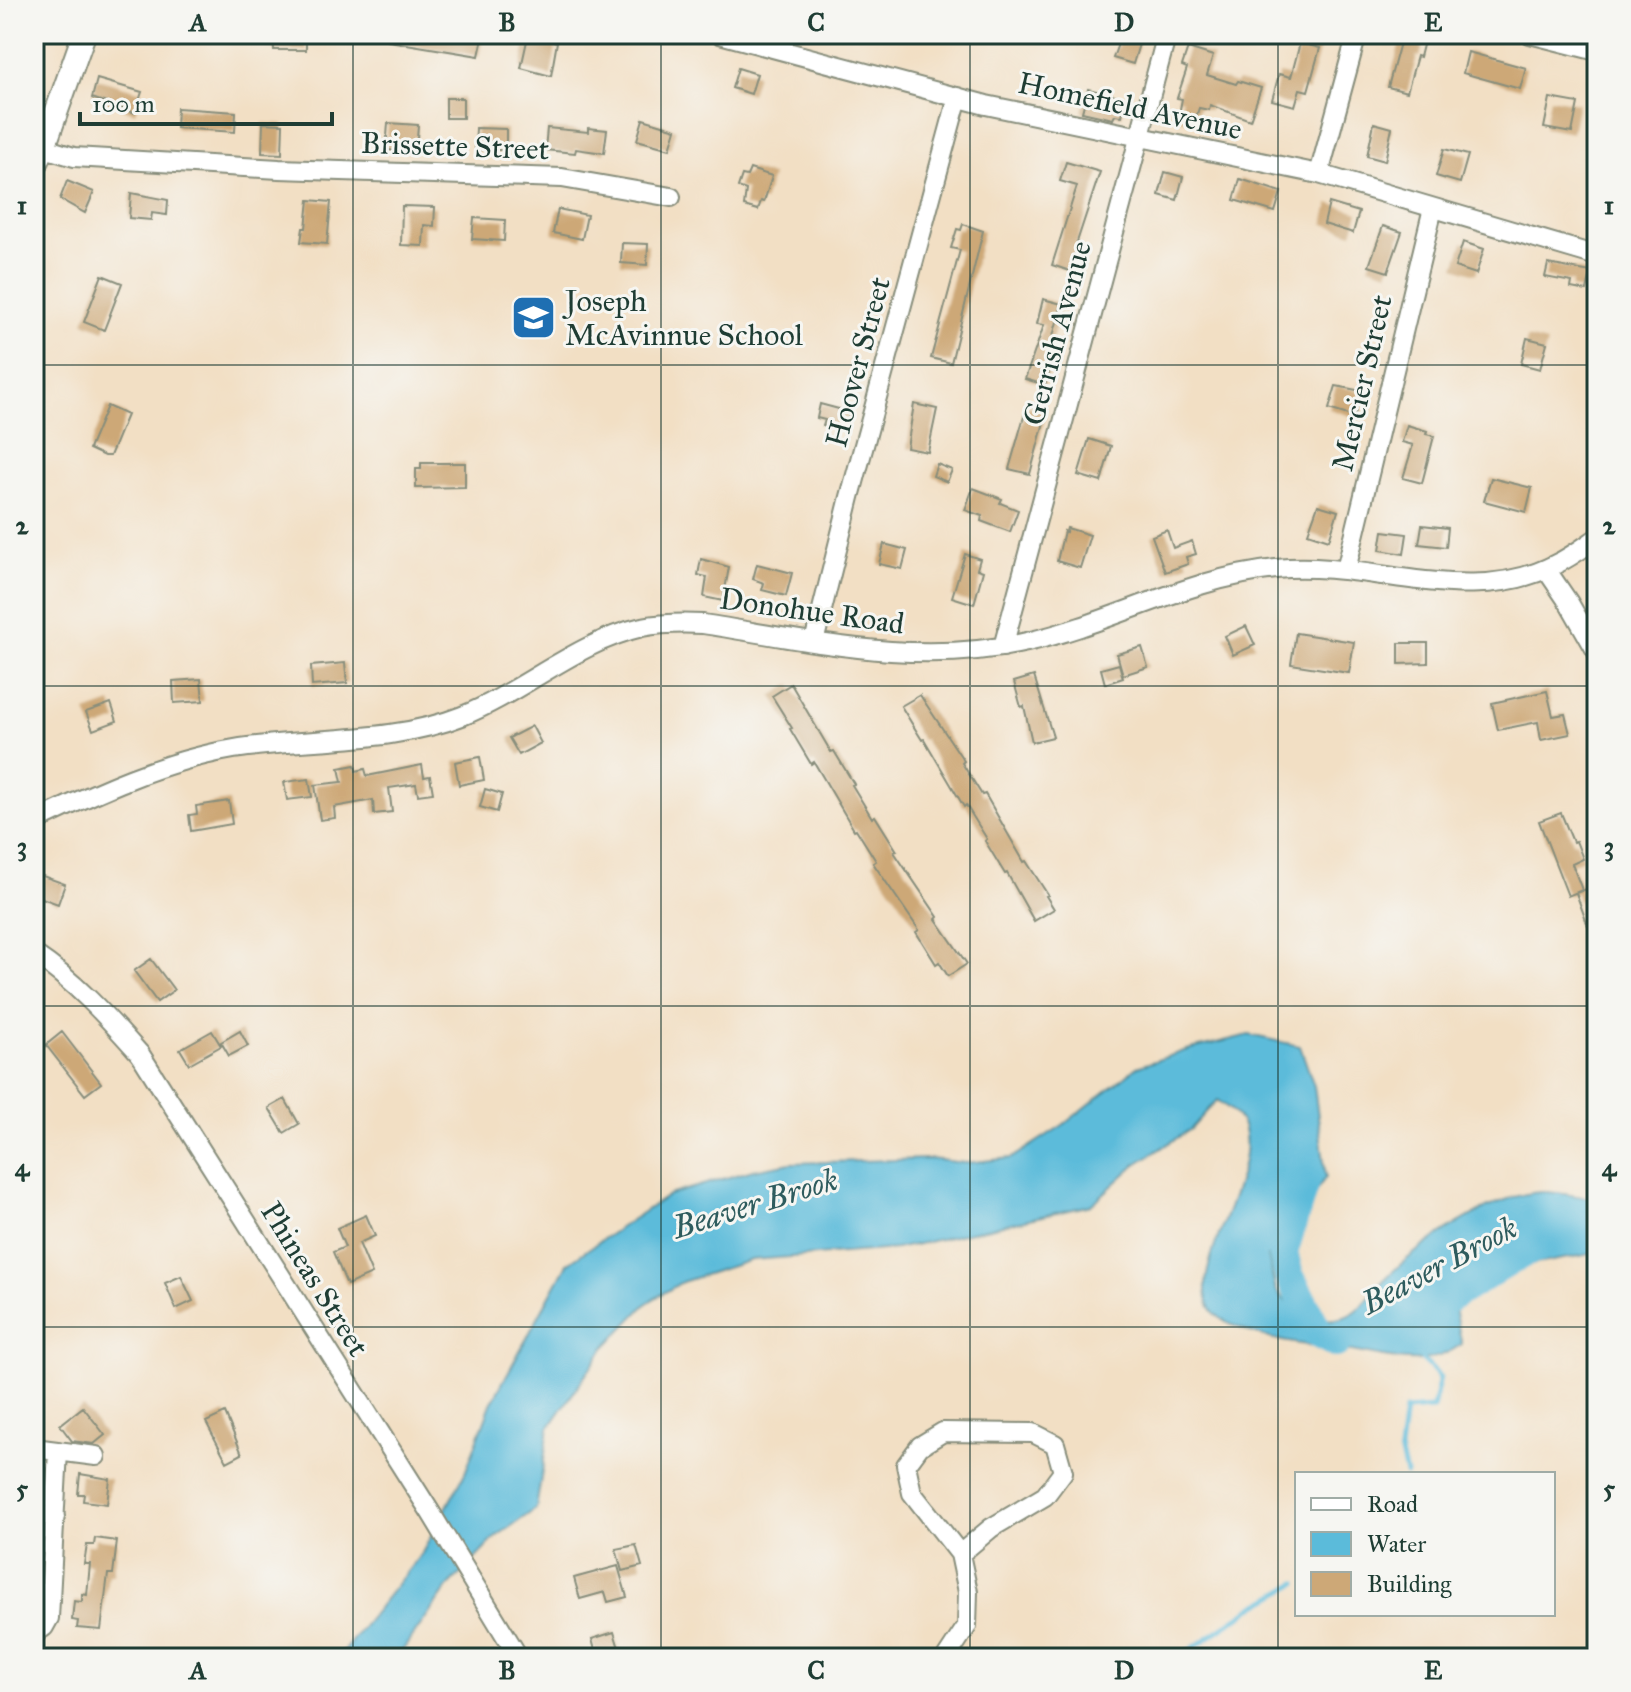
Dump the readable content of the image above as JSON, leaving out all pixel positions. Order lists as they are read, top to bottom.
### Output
{
  "streets": {
    "street": [
      "Homefield Avenue",
      "Brissette Street",
      "Gerrish Avenue",
      "Hoover Street",
      "Mercier Street",
      "Donohue Road",
      "Phineas Street"
    ]
  },
  "crossings": [
    ["Homefield Avenue", "Gerrish Avenue"],
    ["Homefield Avenue", "Hoover Street"],
    ["Homefield Avenue", "Mercier Street"],
    ["Gerrish Avenue", "Donohue Road"],
    ["Hoover Street", "Donohue Road"],
    ["Mercier Street", "Donohue Road"]
  ],
  "water": ["Beaver Brook"],
  "places": {
    "school or university": ["Joseph McAvinnue School"]
  },
  "legend": ["Road", "Water", "Building"],
  "scale_bar": "100 m",
  "grid": {
    "columns": [
      "A",
      "B",
      "C",
      "D",
      "E"
    ],
    "rows": [
      "1",
      "2",
      "3",
      "4",
      "5"
    ]
  }
}
